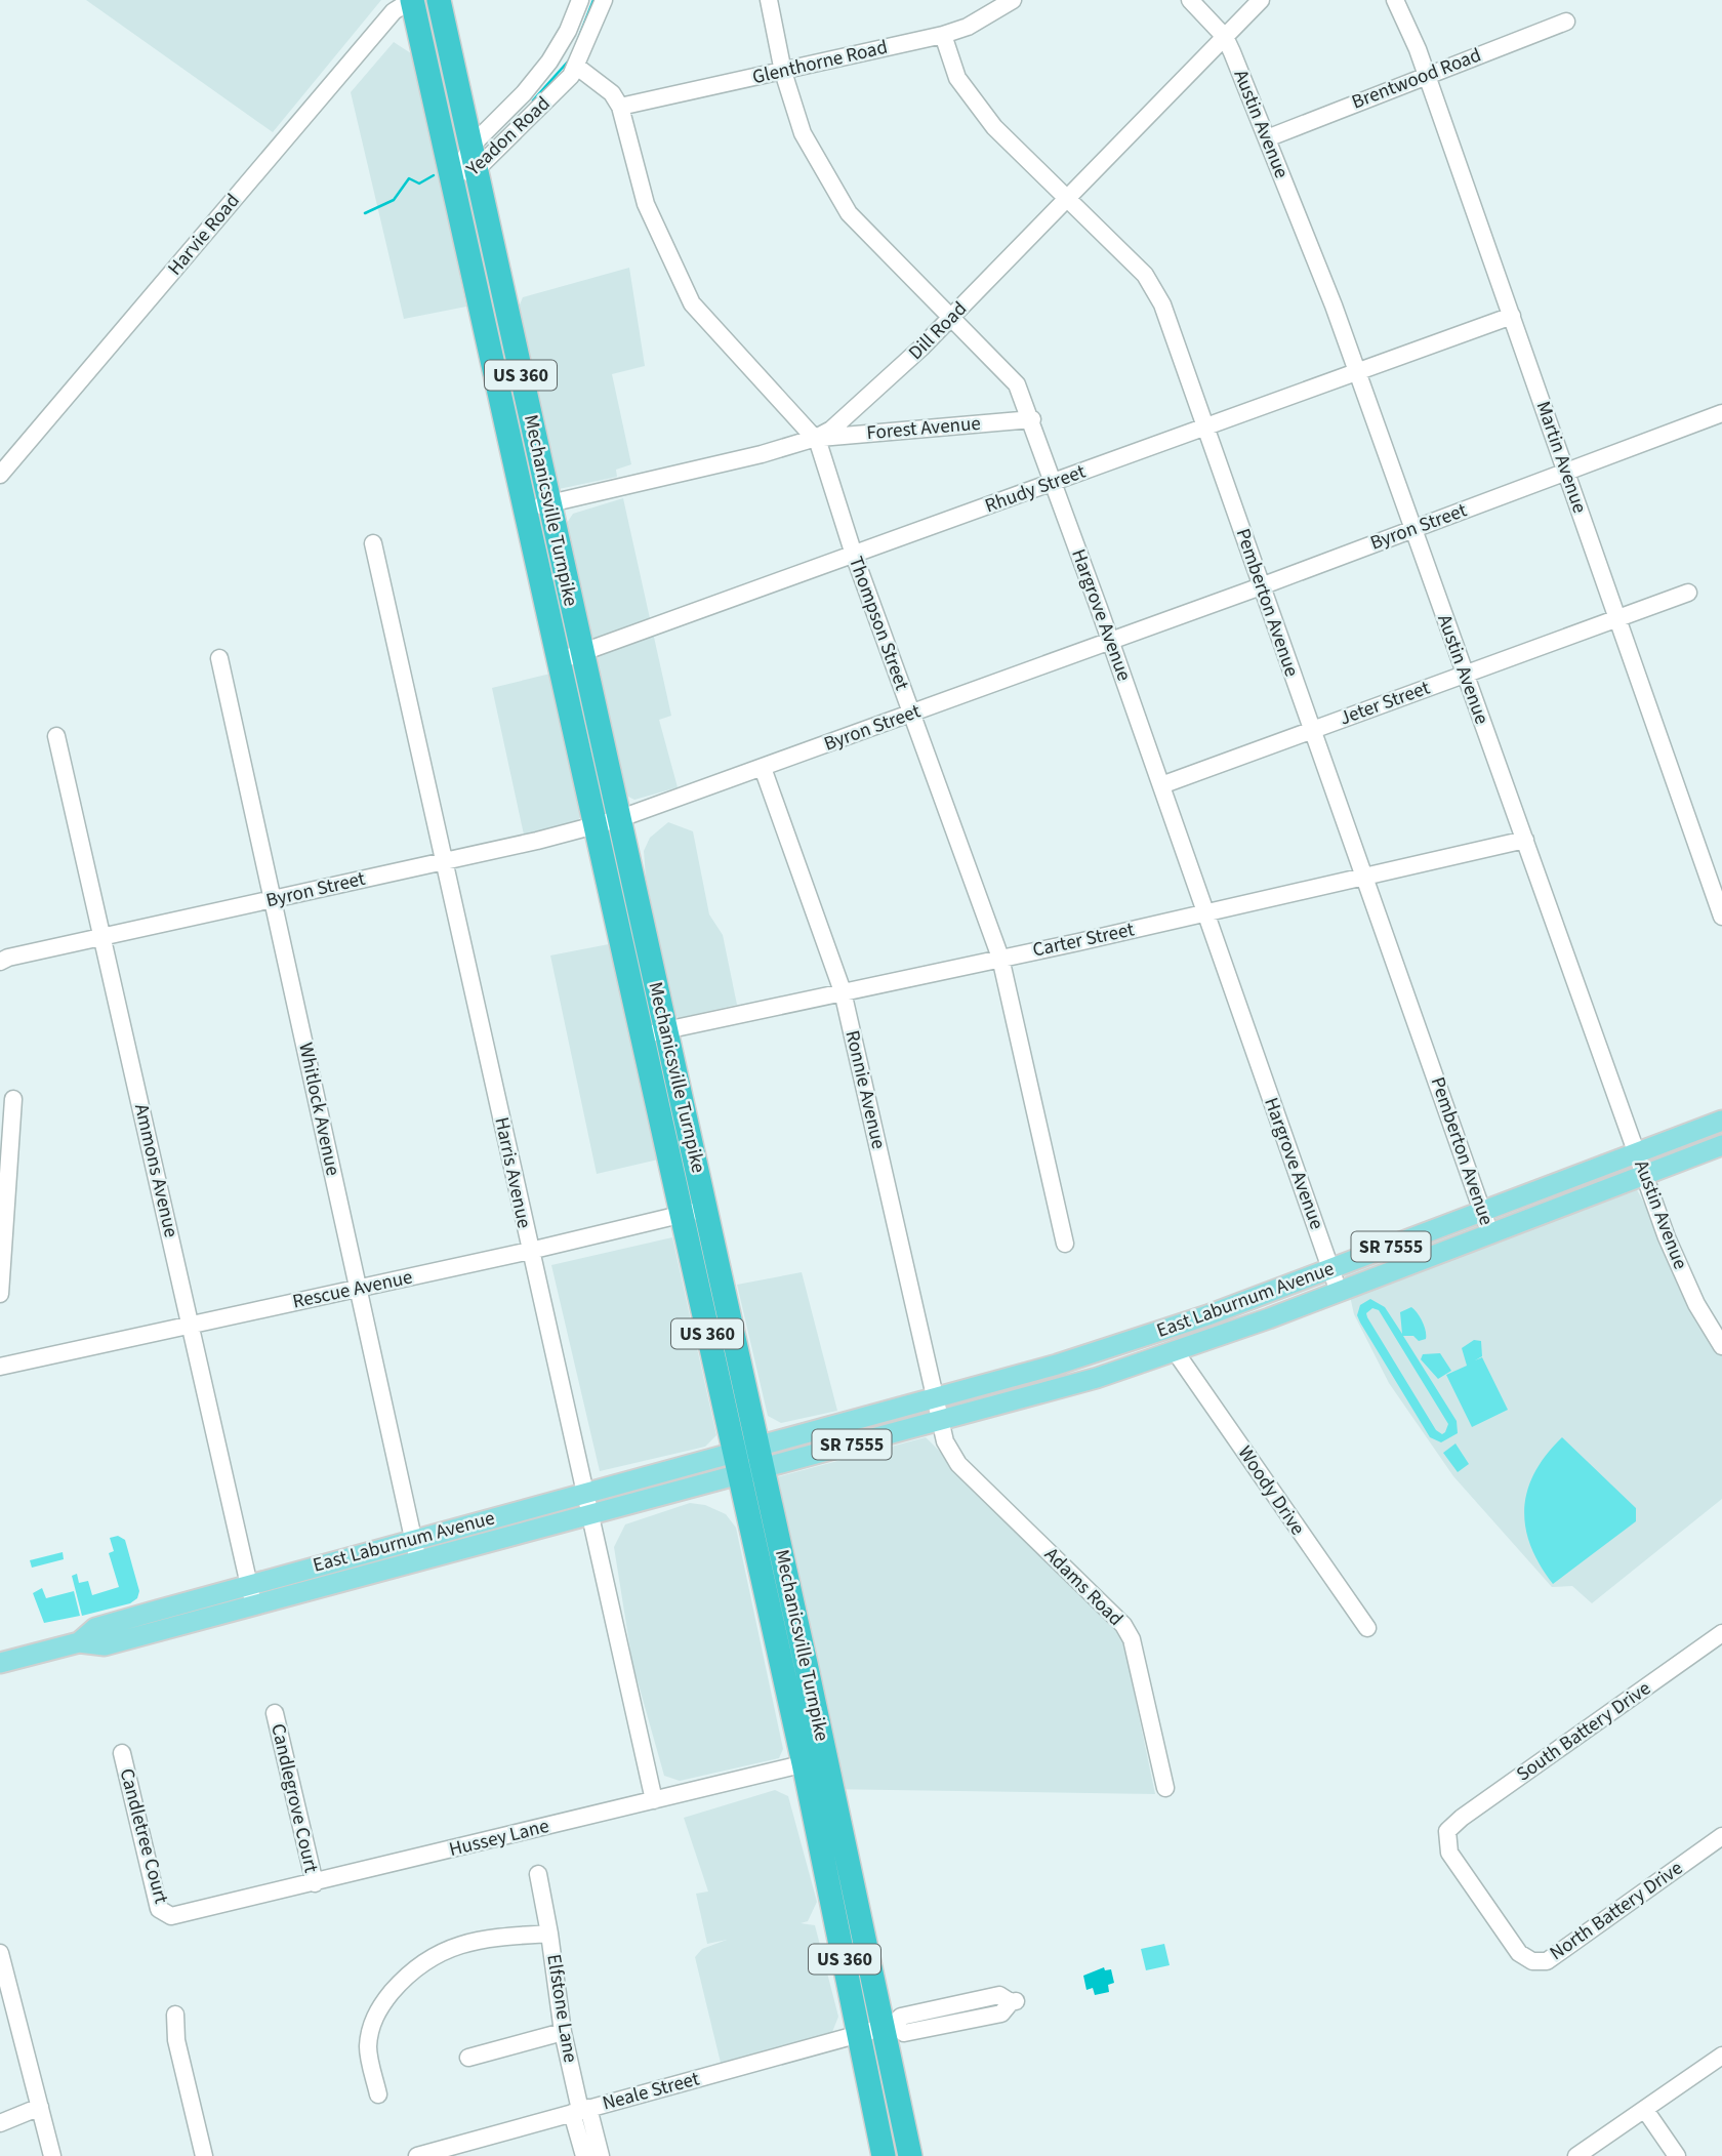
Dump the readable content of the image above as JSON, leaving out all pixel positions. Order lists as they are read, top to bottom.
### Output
{
  "streets": {
    "highway": ["US 360", "Mechanicsville Turnpike"],
    "main road": ["SR 7555", "East Laburnum Avenue"],
    "street": [
      "Glenthorne Road",
      "Brentwood Road",
      "Austin Avenue",
      "Yeadon Road",
      "Harvie Road",
      "Dill Road",
      "Forest Avenue",
      "Martin Avenue",
      "Rhudy Street",
      "Byron Street",
      "Pemberton Avenue",
      "Hargrove Avenue",
      "Thompson Street",
      "Jeter Street",
      "Carter Street",
      "Ronnie Avenue",
      "Whitlock Avenue",
      "Ammons Avenue",
      "Harris Avenue",
      "Rescue Avenue",
      "Woody Drive",
      "Adams Road",
      "South Battery Drive",
      "Candlegrove Court",
      "Candletree Court",
      "Hussey Lane",
      "North Battery Drive",
      "Elfstone Lane",
      "Neale Street"
    ]
  },
  "crossings": [
    ["Glenthorne Road", "Pemberton Avenue"],
    ["Glenthorne Road", "Hargrove Avenue"],
    ["Glenthorne Road", "Thompson Street"],
    ["Brentwood Road", "Austin Avenue"],
    ["Brentwood Road", "Martin Avenue"],
    ["Austin Avenue", "Dill Road"],
    ["Austin Avenue", "Rhudy Street"],
    ["Austin Avenue", "Byron Street"],
    ["Austin Avenue", "Jeter Street"],
    ["Austin Avenue", "Carter Street"],
    ["Austin Avenue", "East Laburnum Avenue"],
    ["Yeadon Road", "Mechanicsville Turnpike"],
    ["Yeadon Road", "Thompson Street"],
    ["Harvie Road", "Mechanicsville Turnpike"],
    ["Dill Road", "Forest Avenue"],
    ["Dill Road", "Mechanicsville Turnpike"],
    ["Dill Road", "Pemberton Avenue"],
    ["Dill Road", "Hargrove Avenue"],
    ["Dill Road", "Thompson Street"],
    ["Forest Avenue", "Hargrove Avenue"],
    ["Forest Avenue", "Thompson Street"],
    ["Martin Avenue", "Rhudy Street"],
    ["Martin Avenue", "Byron Street"],
    ["Martin Avenue", "Jeter Street"],
    ["Rhudy Street", "Mechanicsville Turnpike"],
    ["Rhudy Street", "Pemberton Avenue"],
    ["Rhudy Street", "Hargrove Avenue"],
    ["Rhudy Street", "Thompson Street"],
    ["Mechanicsville Turnpike", "Byron Street"],
    ["Mechanicsville Turnpike", "Carter Street"],
    ["Mechanicsville Turnpike", "Rescue Avenue"],
    ["Mechanicsville Turnpike", "East Laburnum Avenue"],
    ["Mechanicsville Turnpike", "Hussey Lane"],
    ["Mechanicsville Turnpike", "Neale Street"],
    ["Byron Street", "Pemberton Avenue"],
    ["Byron Street", "Hargrove Avenue"],
    ["Byron Street", "Thompson Street"],
    ["Byron Street", "Ronnie Avenue"],
    ["Byron Street", "Whitlock Avenue"],
    ["Byron Street", "Ammons Avenue"],
    ["Byron Street", "Harris Avenue"],
    ["Pemberton Avenue", "Jeter Street"],
    ["Pemberton Avenue", "Carter Street"],
    ["Pemberton Avenue", "East Laburnum Avenue"],
    ["Hargrove Avenue", "Jeter Street"],
    ["Hargrove Avenue", "Carter Street"],
    ["Hargrove Avenue", "East Laburnum Avenue"],
    ["Thompson Street", "Carter Street"],
    ["Carter Street", "Ronnie Avenue"],
    ["Ronnie Avenue", "East Laburnum Avenue"],
    ["Ronnie Avenue", "Adams Road"],
    ["Whitlock Avenue", "Rescue Avenue"],
    ["Whitlock Avenue", "East Laburnum Avenue"],
    ["Ammons Avenue", "Rescue Avenue"],
    ["Ammons Avenue", "East Laburnum Avenue"],
    ["Harris Avenue", "Rescue Avenue"],
    ["Harris Avenue", "East Laburnum Avenue"],
    ["Harris Avenue", "Hussey Lane"],
    ["East Laburnum Avenue", "Woody Drive"],
    ["East Laburnum Avenue", "Adams Road"],
    ["South Battery Drive", "North Battery Drive"],
    ["Candlegrove Court", "Hussey Lane"],
    ["Candletree Court", "Hussey Lane"],
    ["Elfstone Lane", "Neale Street"]
  ]
}
